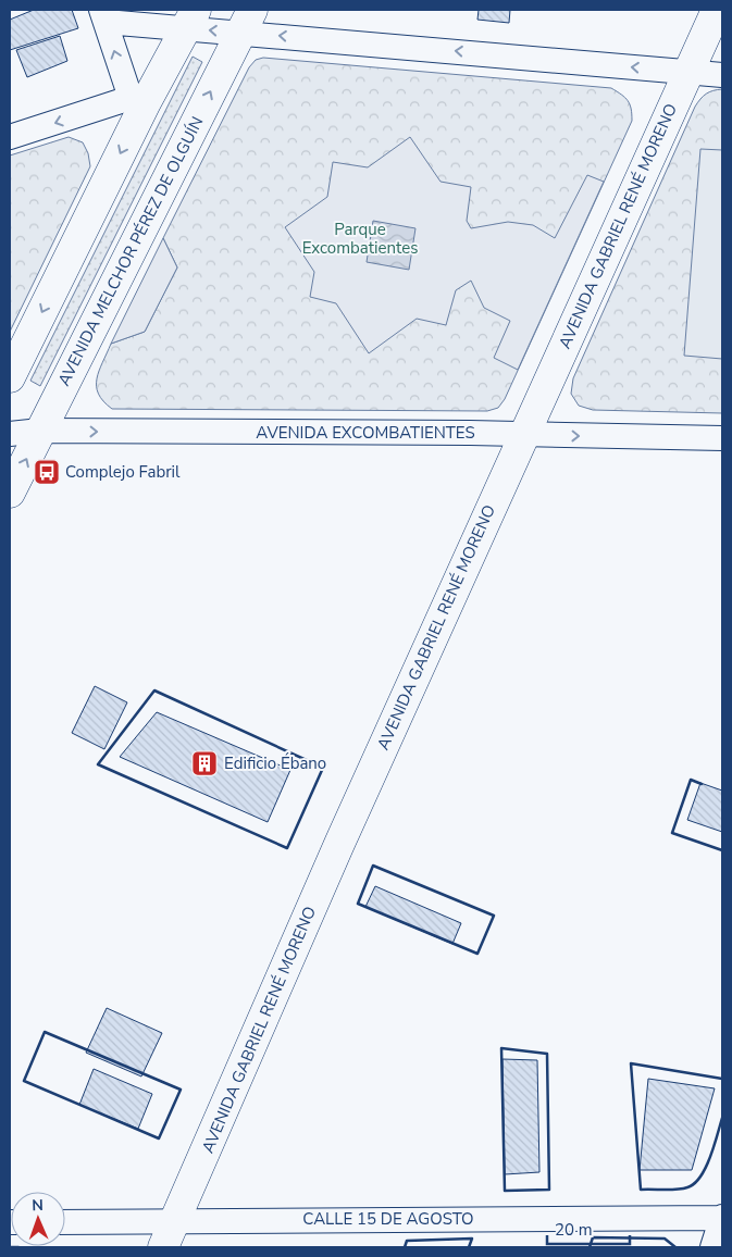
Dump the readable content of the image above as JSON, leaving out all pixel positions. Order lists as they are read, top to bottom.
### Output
{
  "streets": {
    "main road": ["AVENIDA GABRIEL RENÉ MORENO", "AVENIDA MELCHOR PÉREZ DE OLGUÍN"],
    "street": ["AVENIDA EXCOMBATIENTES", "CALLE 15 DE AGOSTO"]
  },
  "crossings": [
    ["AVENIDA GABRIEL RENÉ MORENO", "AVENIDA EXCOMBATIENTES"],
    ["AVENIDA GABRIEL RENÉ MORENO", "CALLE 15 DE AGOSTO"],
    ["AVENIDA MELCHOR PÉREZ DE OLGUÍN", "AVENIDA EXCOMBATIENTES"]
  ],
  "one_way": ["AVENIDA EXCOMBATIENTES"],
  "parks": ["Parque Excombatientes"],
  "places": {
    "bus stop": ["Complejo Fabril"],
    "building": ["Edificio Ébano"]
  },
  "scale_bar": "20 m",
  "north": "top"
}
